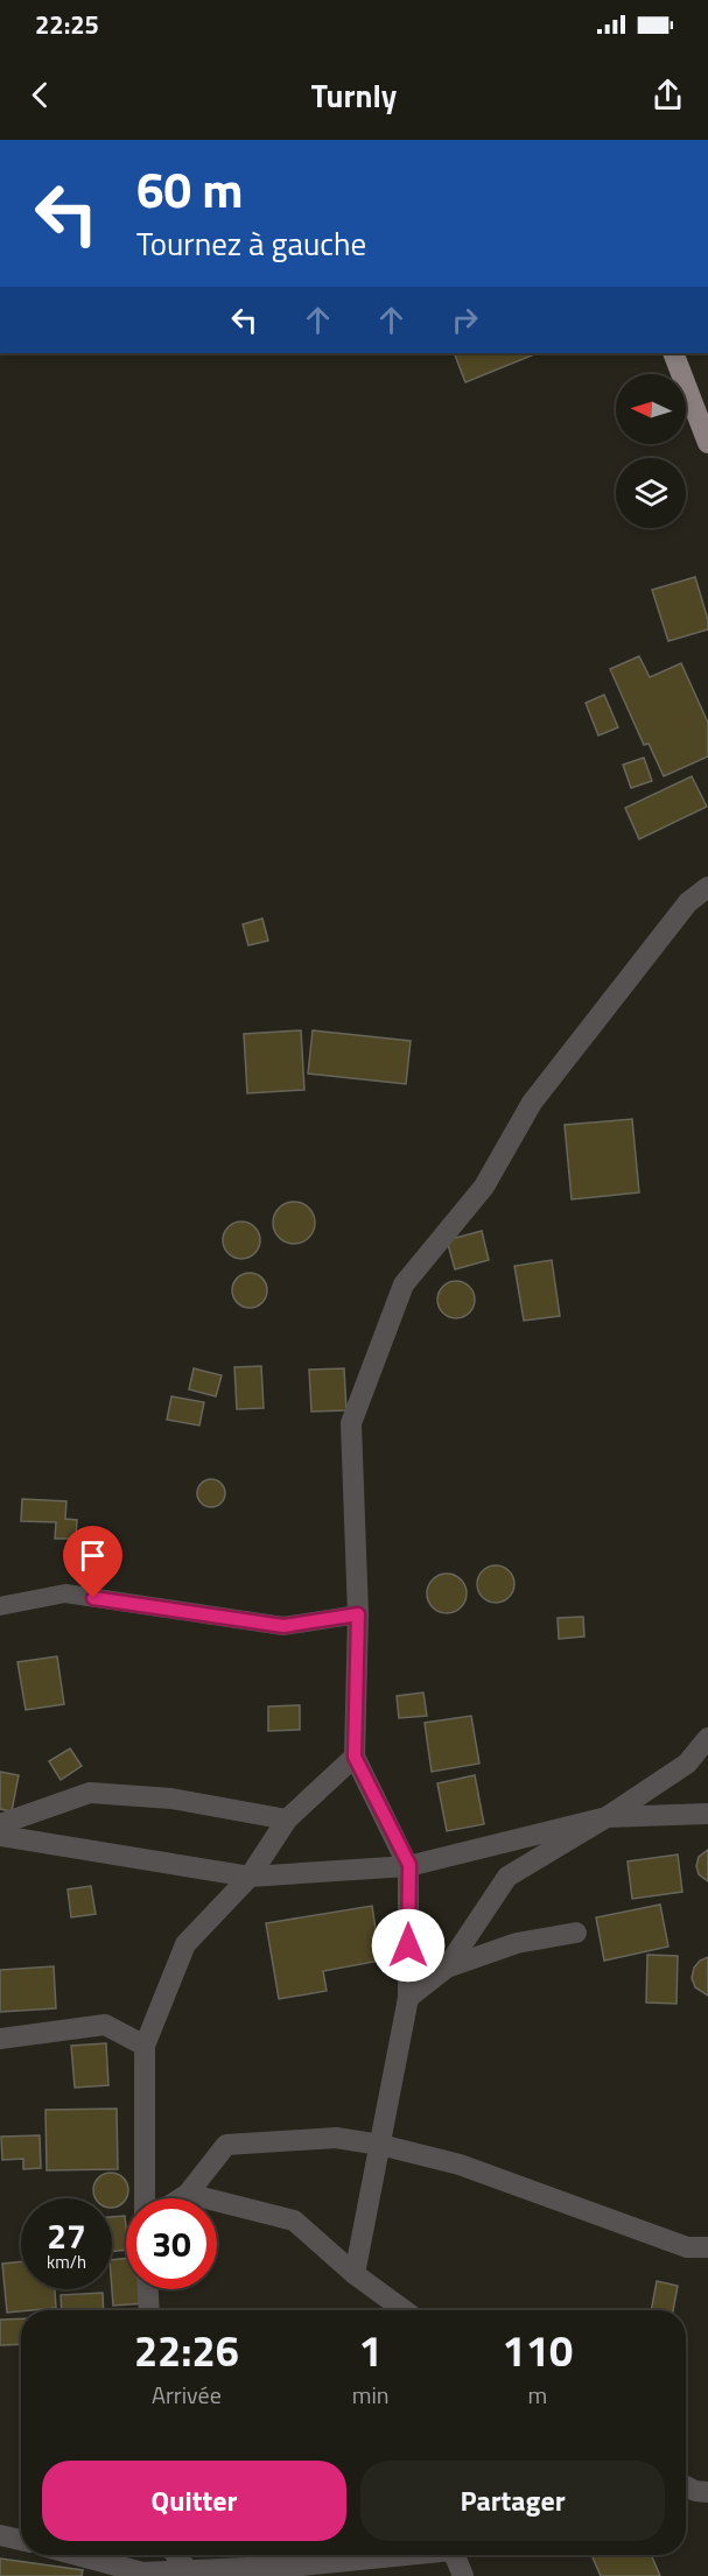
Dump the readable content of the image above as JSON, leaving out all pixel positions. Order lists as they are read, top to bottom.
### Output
{
  "north": "left",
  "page": {
    "status": "22:25",
    "header": "Turnly",
    "turn": ["60 m", "Tournez à gauche"],
    "speed": "27 km/h",
    "limit": "30",
    "eta": [
      "22:26",
      "Arrivée",
      "1",
      "min",
      "110",
      "m"
    ],
    "buttons": ["Quitter", "Partager"]
  }
}
